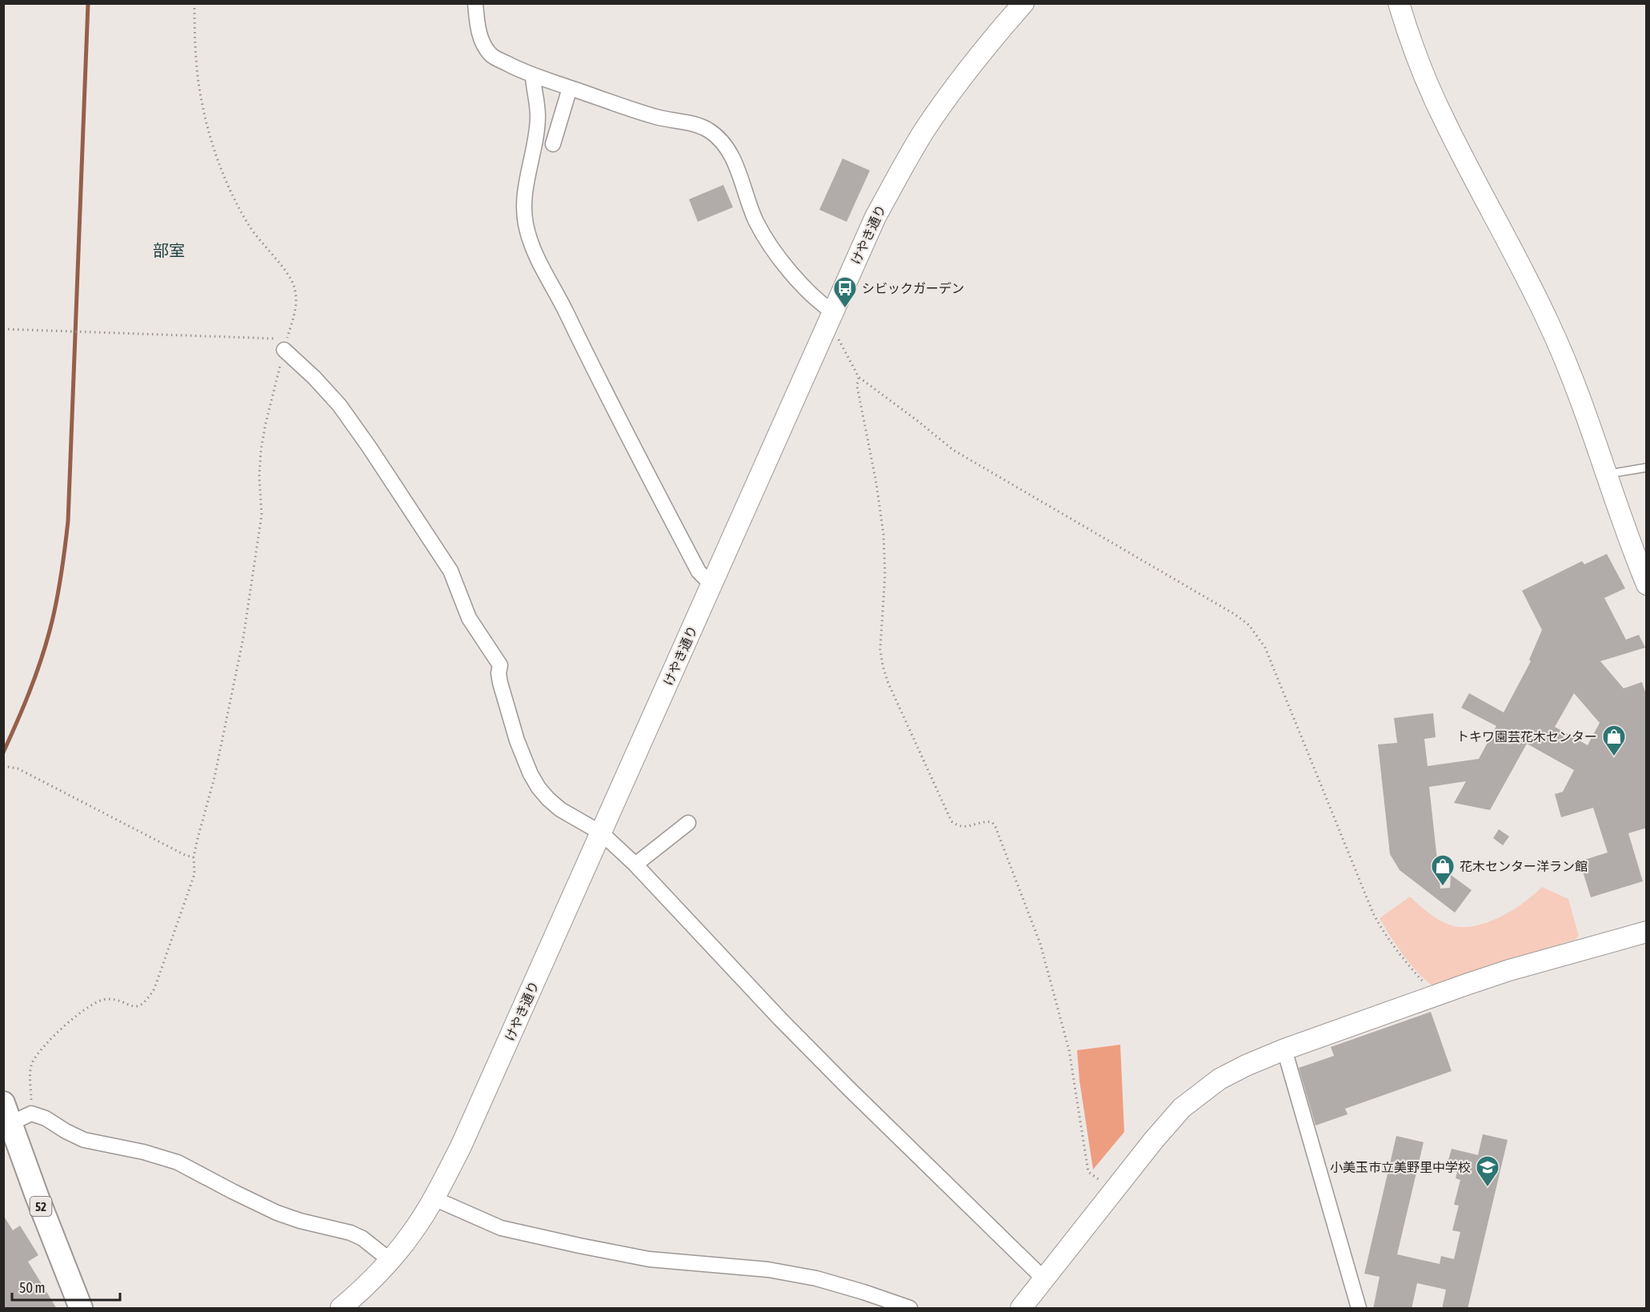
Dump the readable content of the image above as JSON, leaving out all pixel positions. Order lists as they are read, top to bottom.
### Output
{
  "streets": {
    "main road": ["52"],
    "street": ["けやき通り"]
  },
  "districts": ["部室"],
  "places": {
    "bus stop": ["シビックガーデン"],
    "shop": ["トキワ園芸花木センター", "花木センター洋ラン館"],
    "school or university": ["小美玉市立美野里中学校"]
  },
  "scale_bar": "50 m"
}
